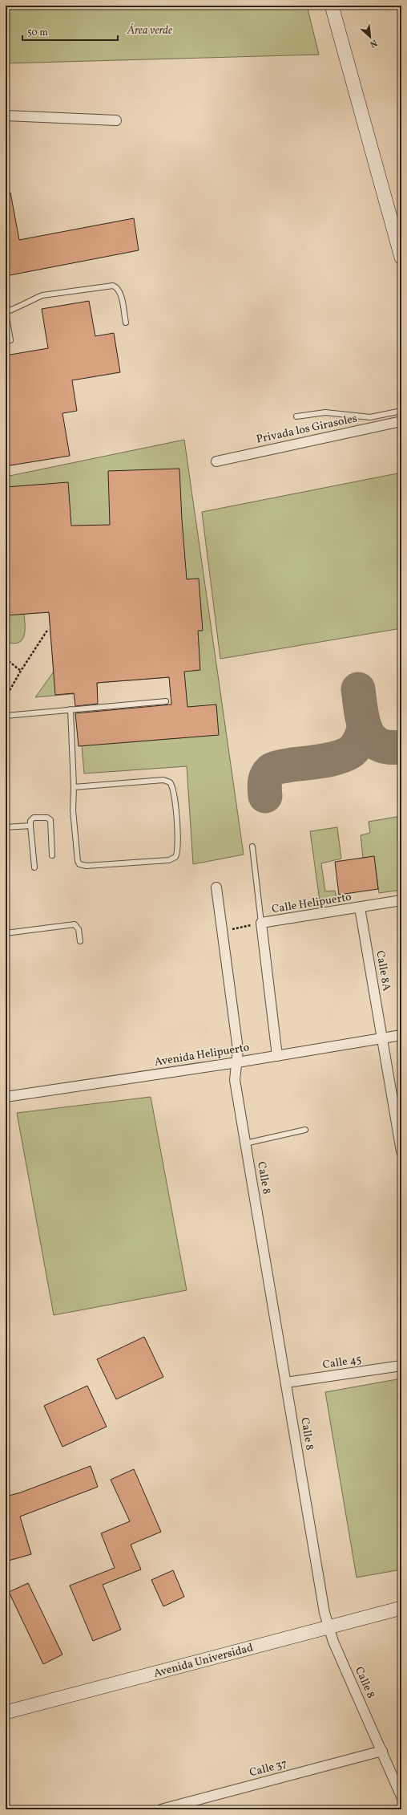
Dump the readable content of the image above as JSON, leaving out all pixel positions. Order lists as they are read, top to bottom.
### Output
{
  "streets": {
    "street": [
      "Privada los Girasoles",
      "Calle Helipuerto",
      "Calle 8A",
      "Avenida Helipuerto",
      "Calle 8",
      "Calle 45",
      "Avenida Universidad",
      "Calle 37"
    ]
  },
  "crossings": [
    ["Calle Helipuerto", "Calle 8A"],
    ["Calle Helipuerto", "Avenida Helipuerto"],
    ["Calle 8A", "Avenida Helipuerto"],
    ["Avenida Helipuerto", "Calle 8"],
    ["Calle 8", "Calle 45"],
    ["Calle 8", "Avenida Universidad"],
    ["Calle 8", "Calle 37"]
  ],
  "parks": ["Área verde"],
  "scale_bar": "50 m",
  "north": "bottom right"
}
